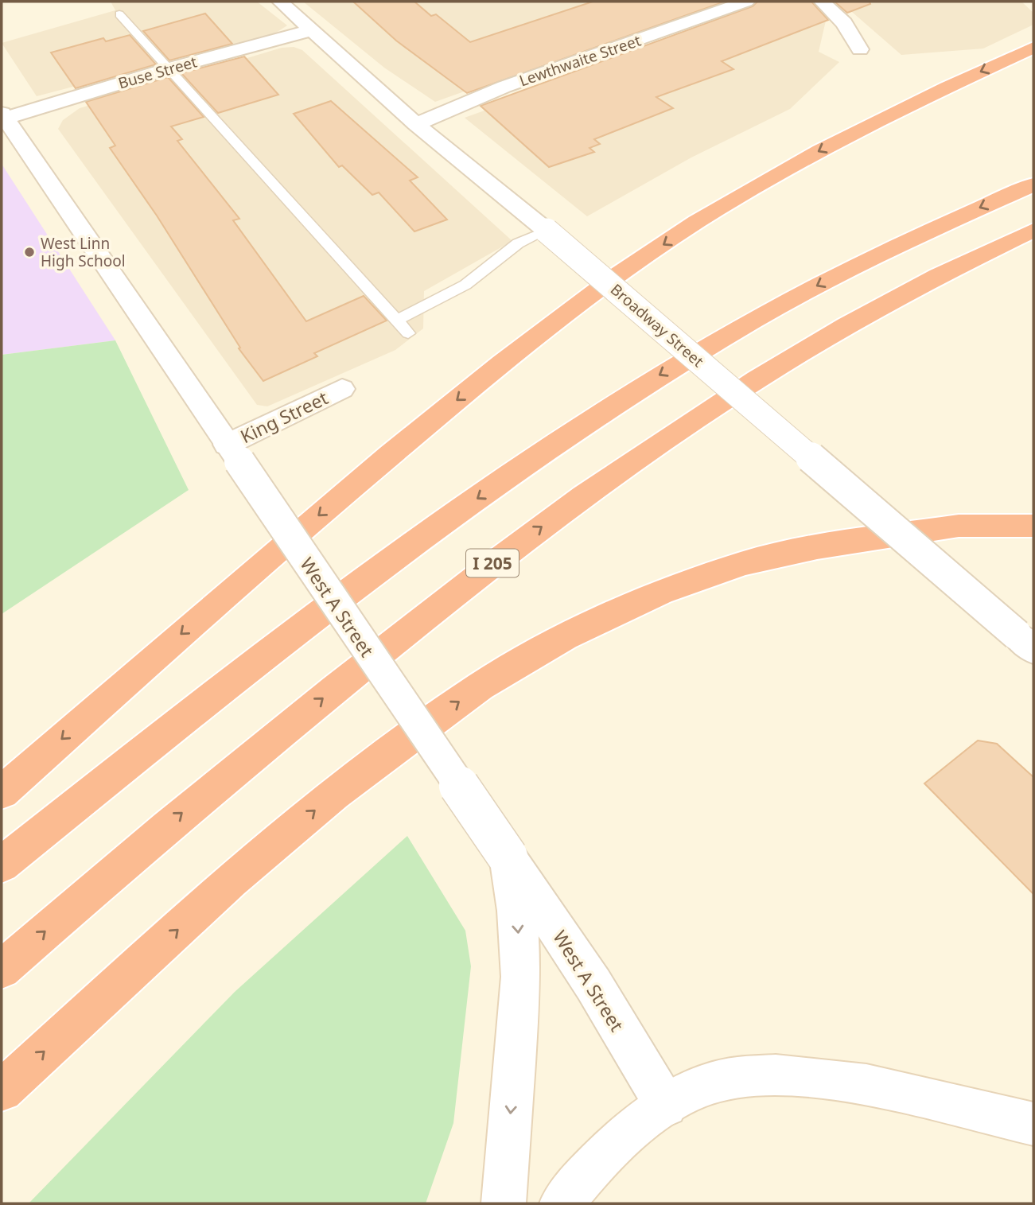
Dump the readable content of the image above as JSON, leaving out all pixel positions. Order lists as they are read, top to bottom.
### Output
{
  "streets": {
    "highway": ["I 205"],
    "street": [
      "Lewthwaite Street",
      "Buse Street",
      "Broadway Street",
      "King Street",
      "West A Street"
    ]
  },
  "crossings": [
    ["Lewthwaite Street", "Broadway Street"],
    ["Buse Street", "Broadway Street"],
    ["Buse Street", "West A Street"],
    ["King Street", "West A Street"]
  ],
  "places": ["West Linn High School"]
}
